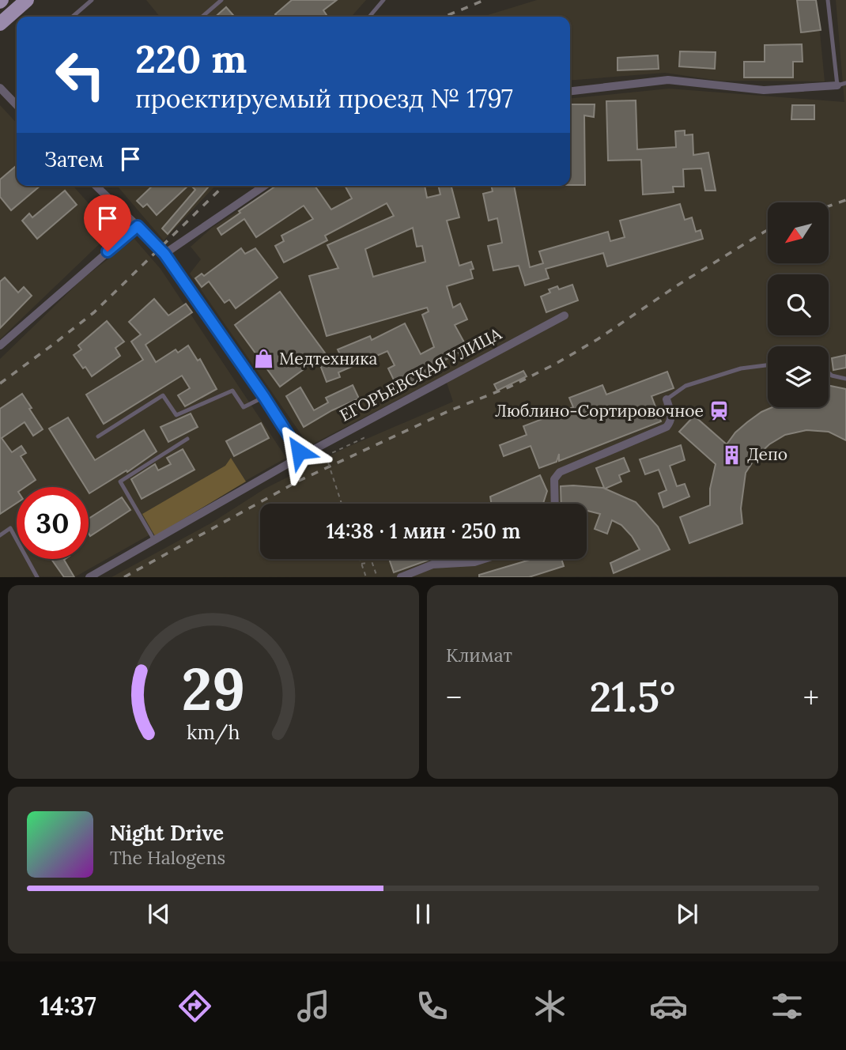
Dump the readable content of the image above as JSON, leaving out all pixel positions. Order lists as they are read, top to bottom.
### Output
{
  "streets": {
    "street": ["ЕГОРЬЕВСКАЯ УЛИЦА"]
  },
  "places": {
    "shop": ["Медтехника"],
    "station": ["Люблино-Сортировочное"],
    "building": ["Депо"]
  },
  "north": "bottom left",
  "page": {
    "turn": ["220 m", "проектируемый проезд № 1797"],
    "then": "Затем",
    "limit": "30",
    "trip": "14:38 · 1 мин · 250 m",
    "tile": "Климат",
    "heat": ["−", "21.5°", "+"],
    "song": ["Night Drive", "The Halogens"],
    "tabs": "14:37",
    "gauge": ["29", "km/h"]
  }
}
